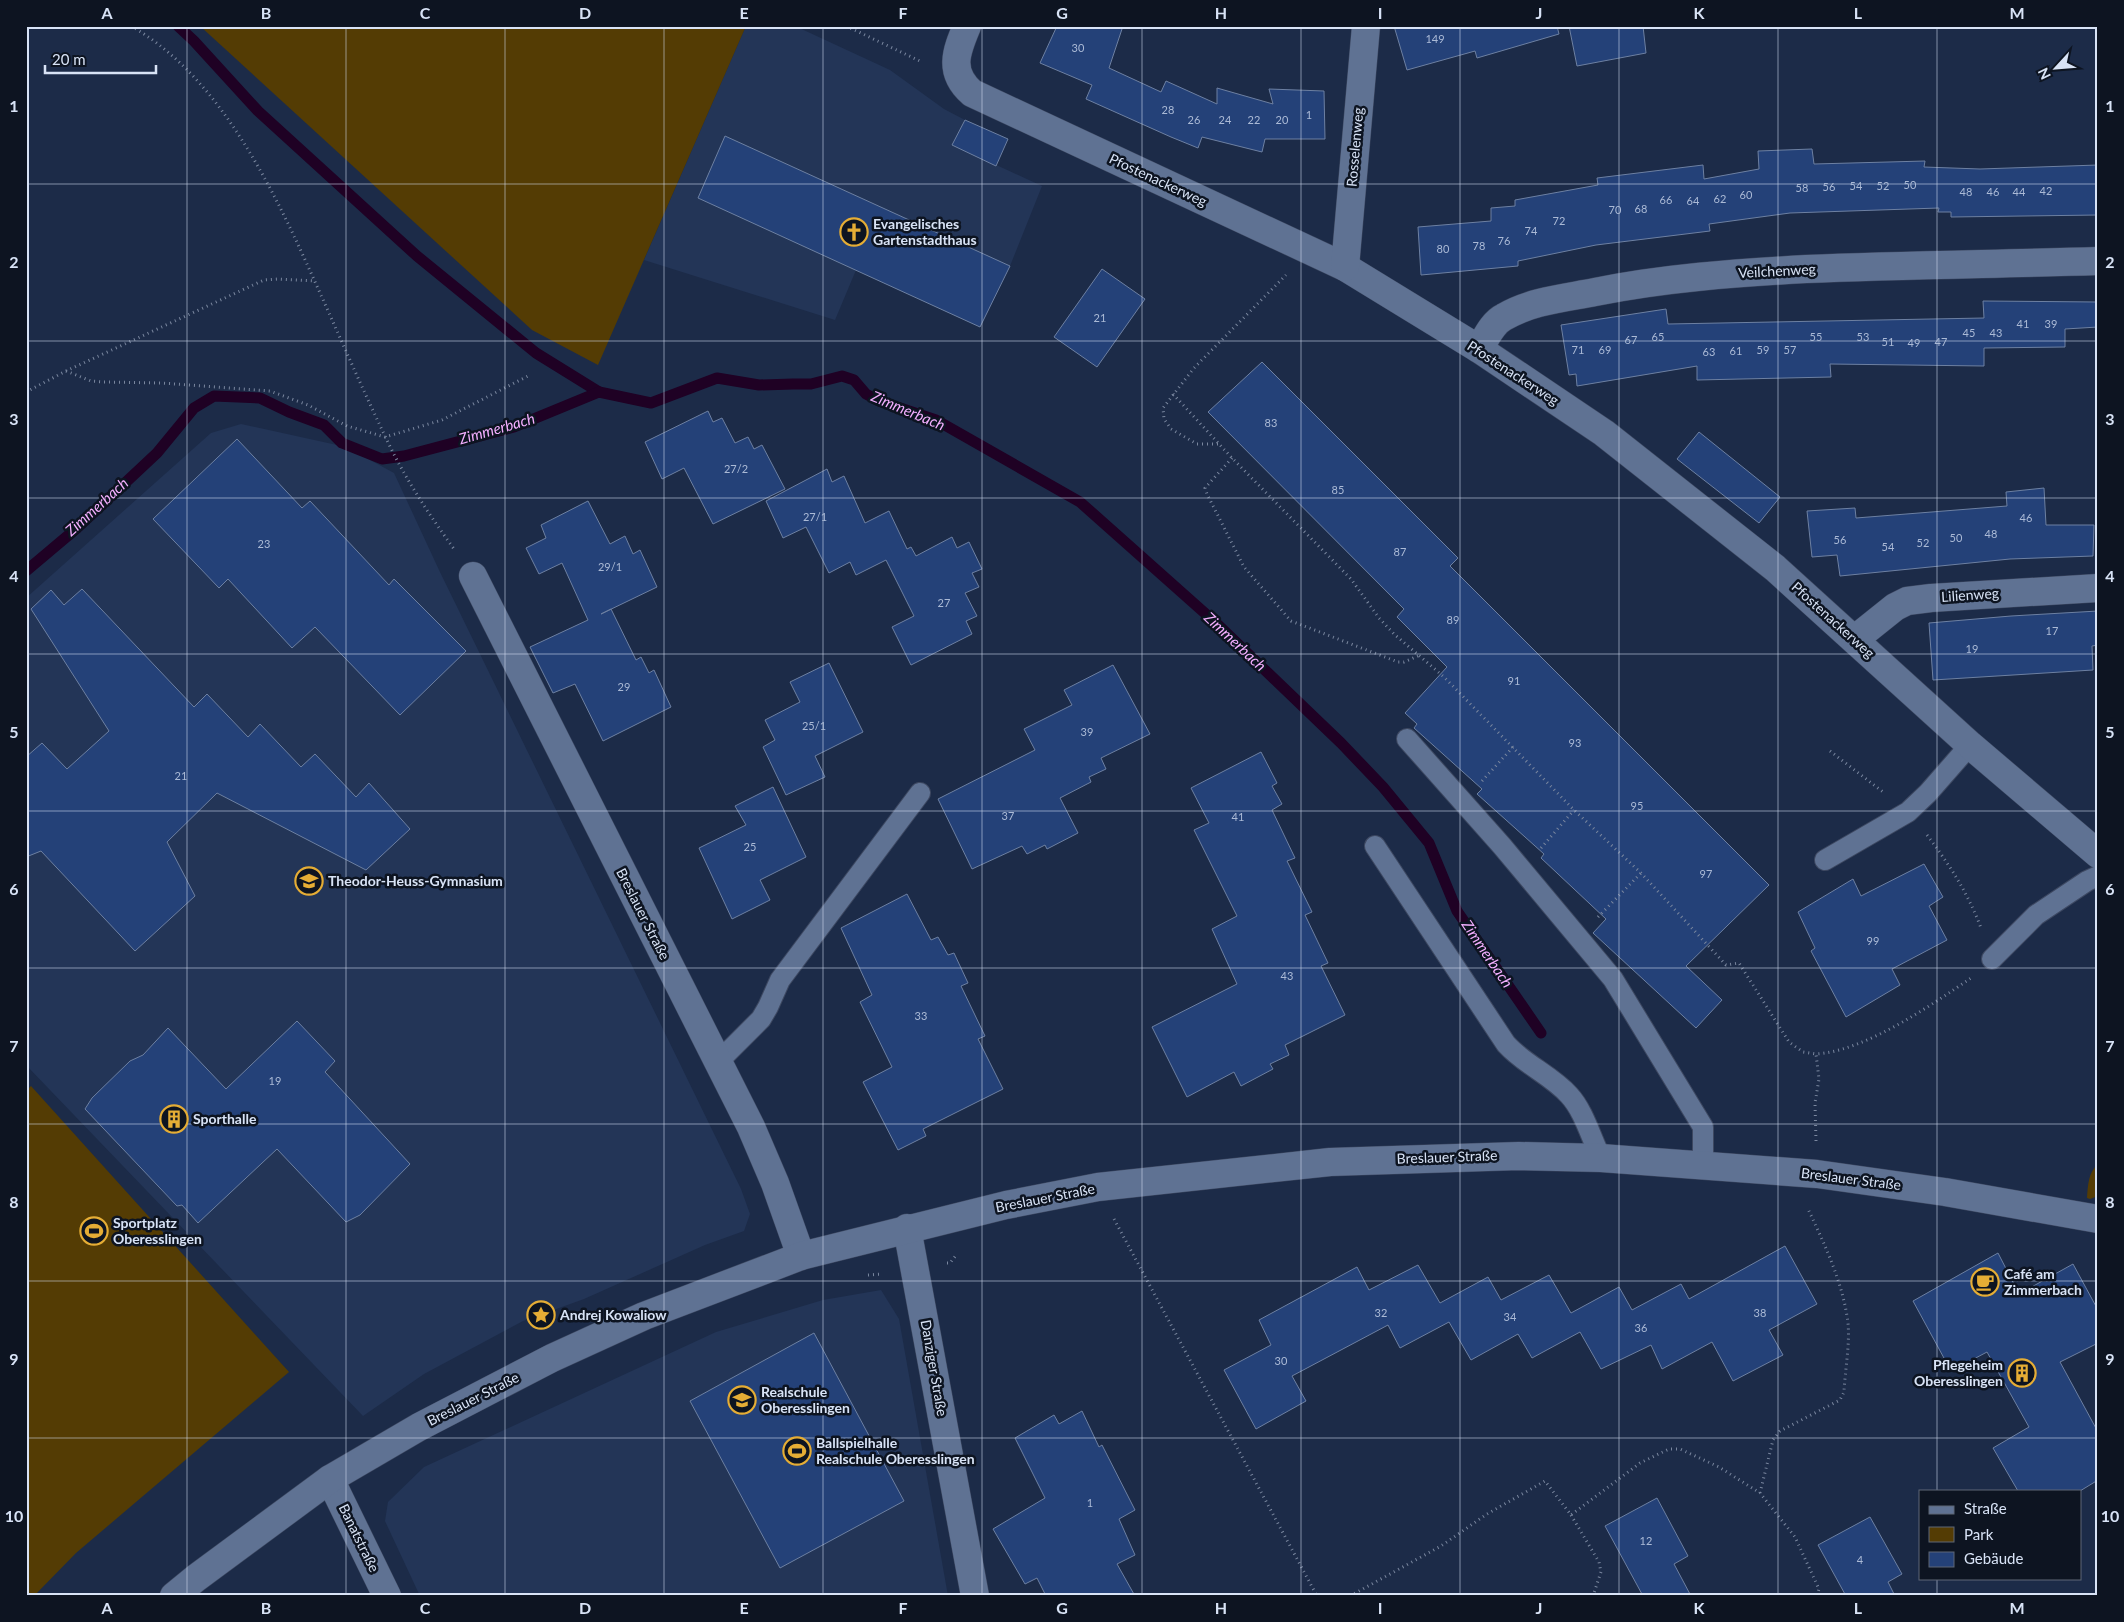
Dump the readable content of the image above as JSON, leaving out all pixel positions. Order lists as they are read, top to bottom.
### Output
{
  "streets": {
    "street": [
      "Rosselenweg",
      "Pfostenackerweg",
      "Veilchenweg",
      "Lilienweg",
      "Breslauer Straße",
      "Danziger Straße",
      "Banatstraße"
    ]
  },
  "crossings": [
    ["Rosselenweg", "Pfostenackerweg"],
    ["Pfostenackerweg", "Veilchenweg"],
    ["Pfostenackerweg", "Lilienweg"],
    ["Breslauer Straße", "Danziger Straße"],
    ["Breslauer Straße", "Banatstraße"]
  ],
  "water": ["Zimmerbach"],
  "places": {
    "church": ["Evangelisches Gartenstadthaus"],
    "school or university": ["Theodor-Heuss-Gymnasium", "Realschule Oberesslingen"],
    "building": ["Sporthalle", "Pflegeheim Oberesslingen"],
    "sports": ["Sportplatz Oberesslingen", "Ballspielhalle Realschule Oberesslingen"],
    "cafe": ["Café am Zimmerbach"],
    "place": ["Andrej Kowaliow"]
  },
  "house_numbers": [
    "149",
    "30",
    "28",
    "1",
    "26",
    "24",
    "22",
    "20",
    "50",
    "54",
    "52",
    "56",
    "58",
    "42",
    "48",
    "46",
    "44",
    "60",
    "62",
    "66",
    "64",
    "68",
    "70",
    "72",
    "74",
    "76",
    "78",
    "80",
    "21",
    "41",
    "39",
    "45",
    "43",
    "65",
    "55",
    "53",
    "67",
    "51",
    "47",
    "49",
    "71",
    "69",
    "59",
    "57",
    "61",
    "63",
    "83",
    "27/2",
    "85",
    "27/1",
    "46",
    "48",
    "50",
    "56",
    "52",
    "23",
    "54",
    "87",
    "29/1",
    "27",
    "89",
    "17",
    "19",
    "91",
    "29",
    "25/1",
    "39",
    "93",
    "21",
    "95",
    "37",
    "41",
    "25",
    "97",
    "99",
    "43",
    "33",
    "19",
    "32",
    "38",
    "34",
    "36",
    "30",
    "1",
    "12",
    "4"
  ],
  "legend": ["Straße", "Park", "Gebäude"],
  "scale_bar": "20 m",
  "north": "bottom left",
  "grid": {
    "columns": [
      "A",
      "B",
      "C",
      "D",
      "E",
      "F",
      "G",
      "H",
      "I",
      "J",
      "K",
      "L",
      "M"
    ],
    "rows": [
      "1",
      "2",
      "3",
      "4",
      "5",
      "6",
      "7",
      "8",
      "9",
      "10"
    ]
  }
}
